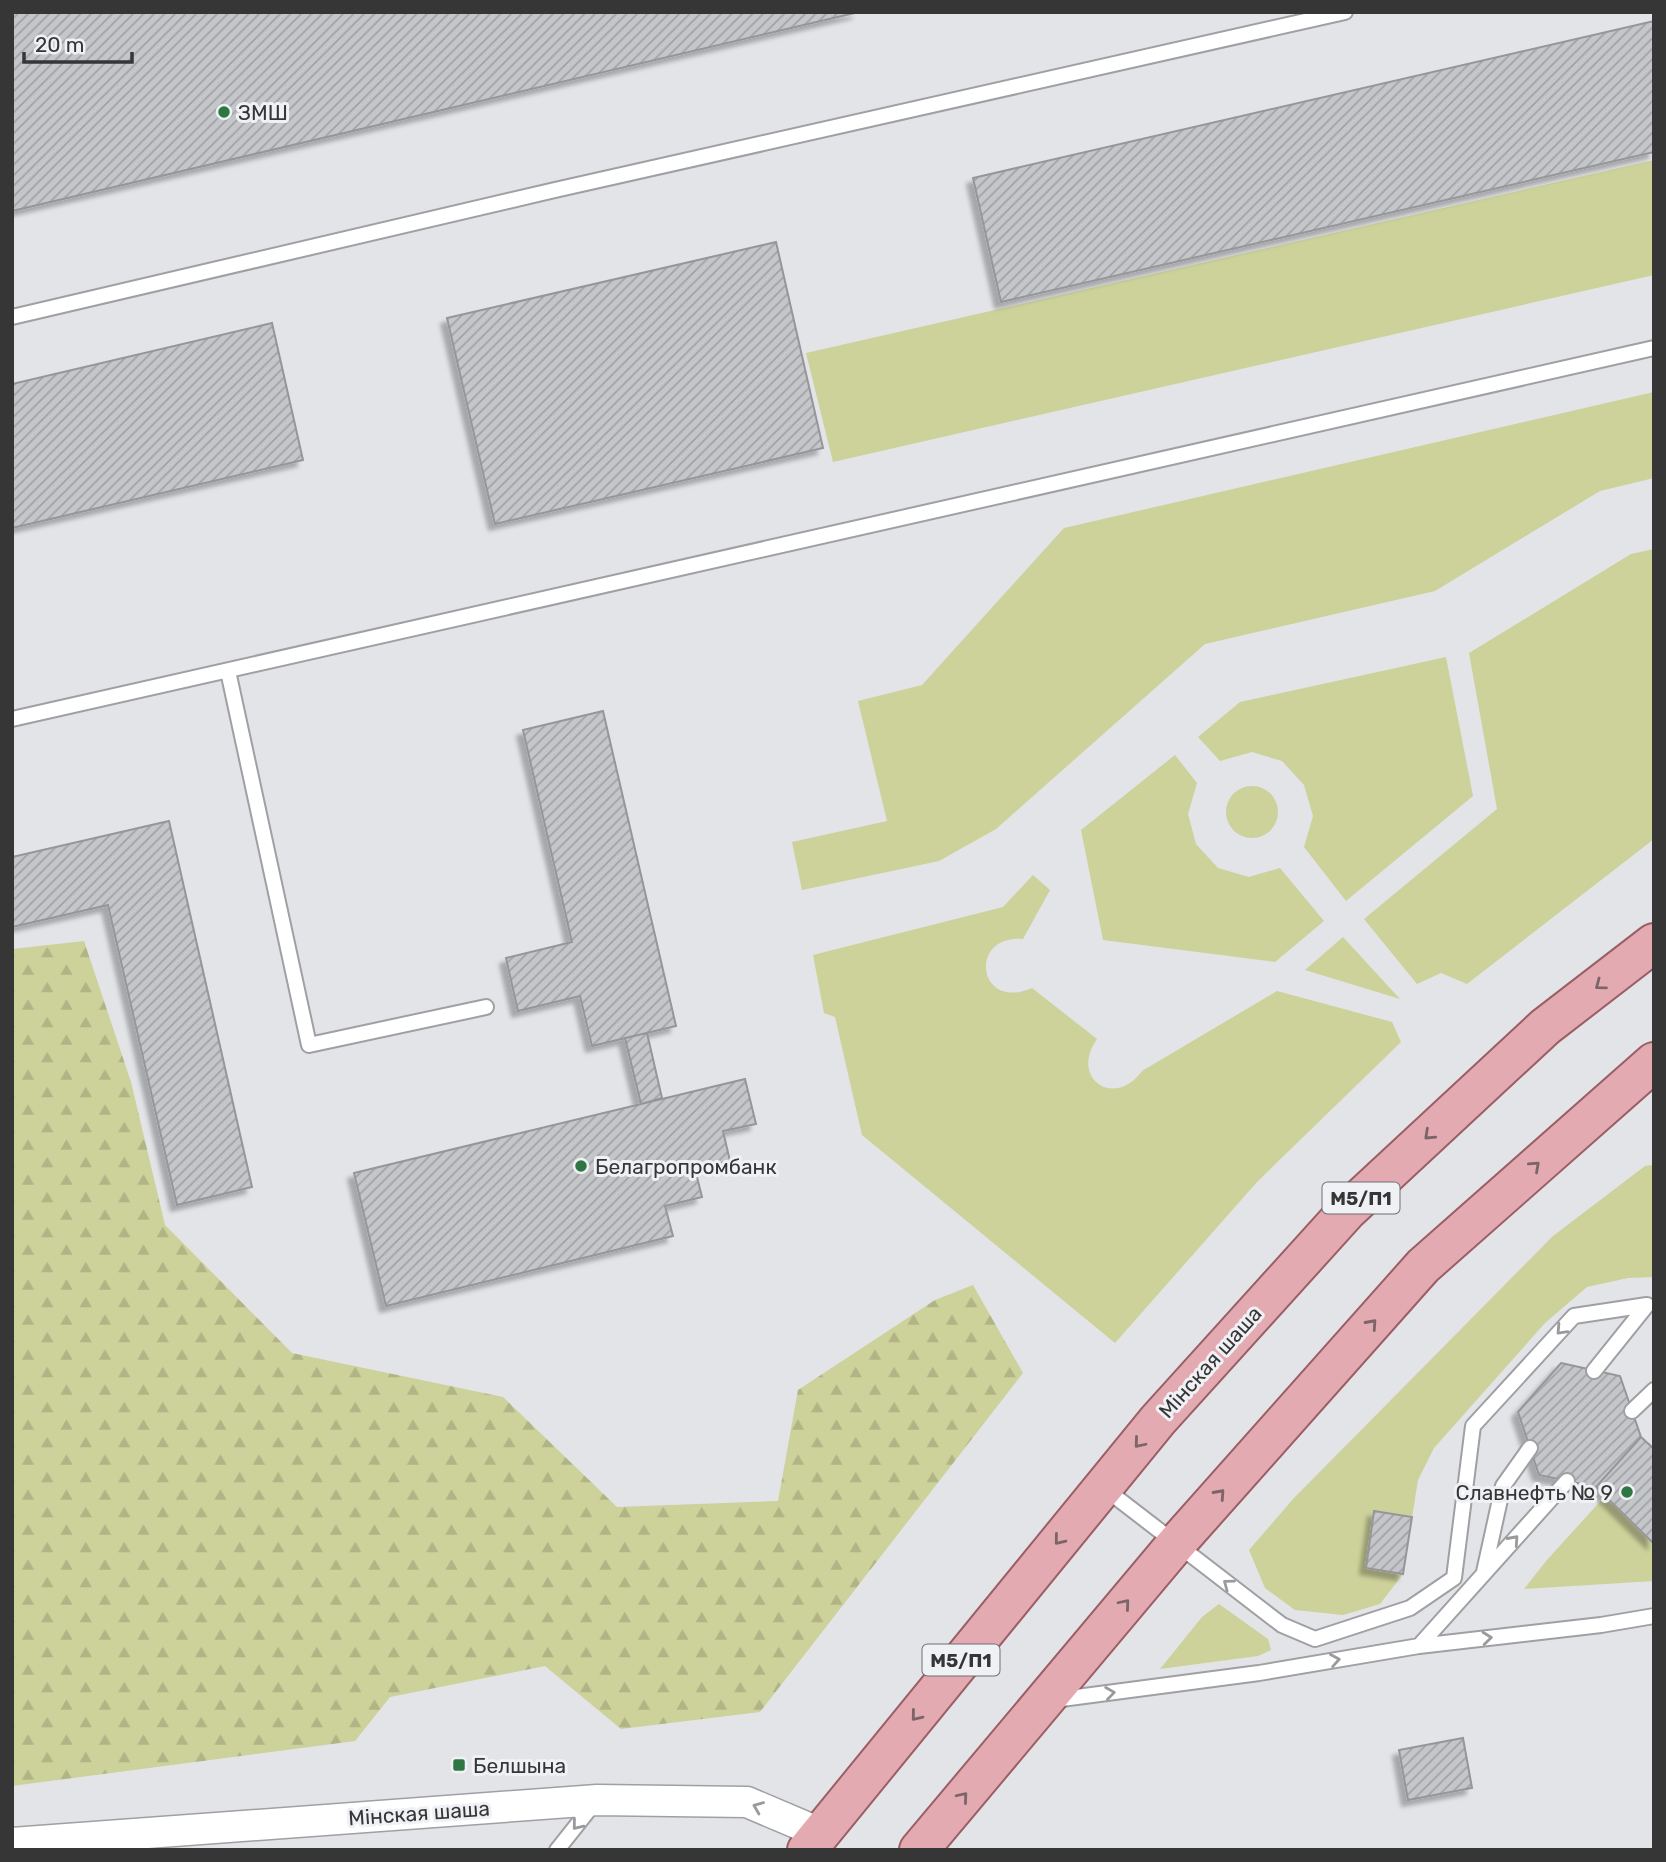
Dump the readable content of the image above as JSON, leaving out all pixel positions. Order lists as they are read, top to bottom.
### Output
{
  "streets": {
    "main road": ["М5/П1", "Мінская шаша"]
  },
  "places": {
    "other": ["ЗМШ", "Белагропромбанк", "Славнефть № 9"],
    "transit": ["Белшына"]
  },
  "scale_bar": "20 m"
}
